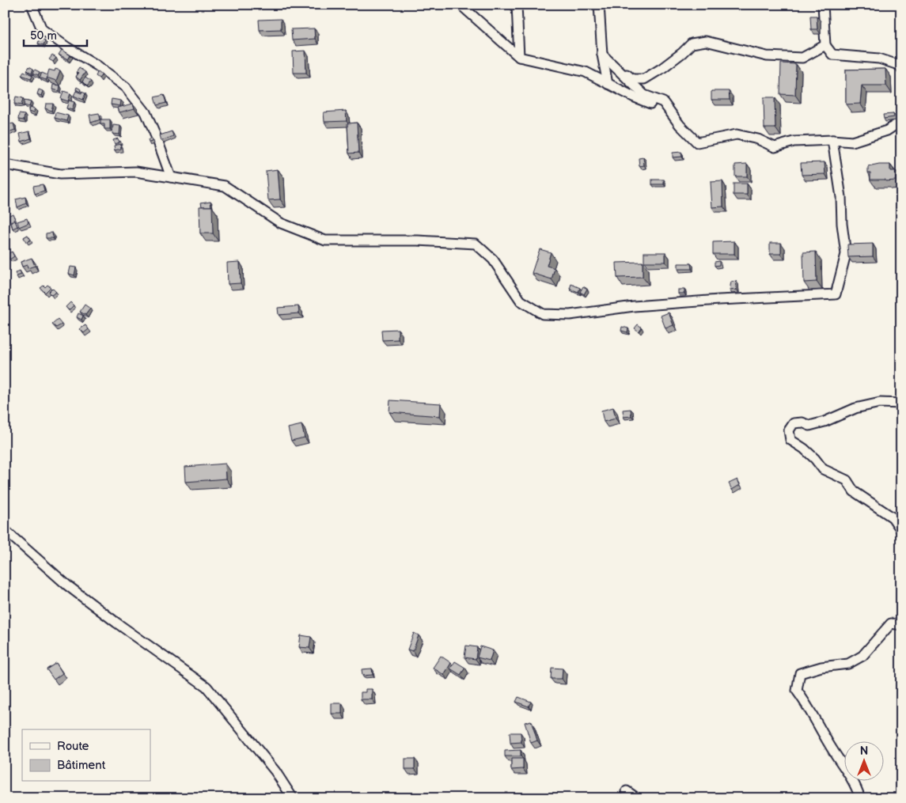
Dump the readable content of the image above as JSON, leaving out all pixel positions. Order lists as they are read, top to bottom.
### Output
{
  "legend": ["Route", "Bâtiment"],
  "scale_bar": "50 m",
  "north": "top"
}
